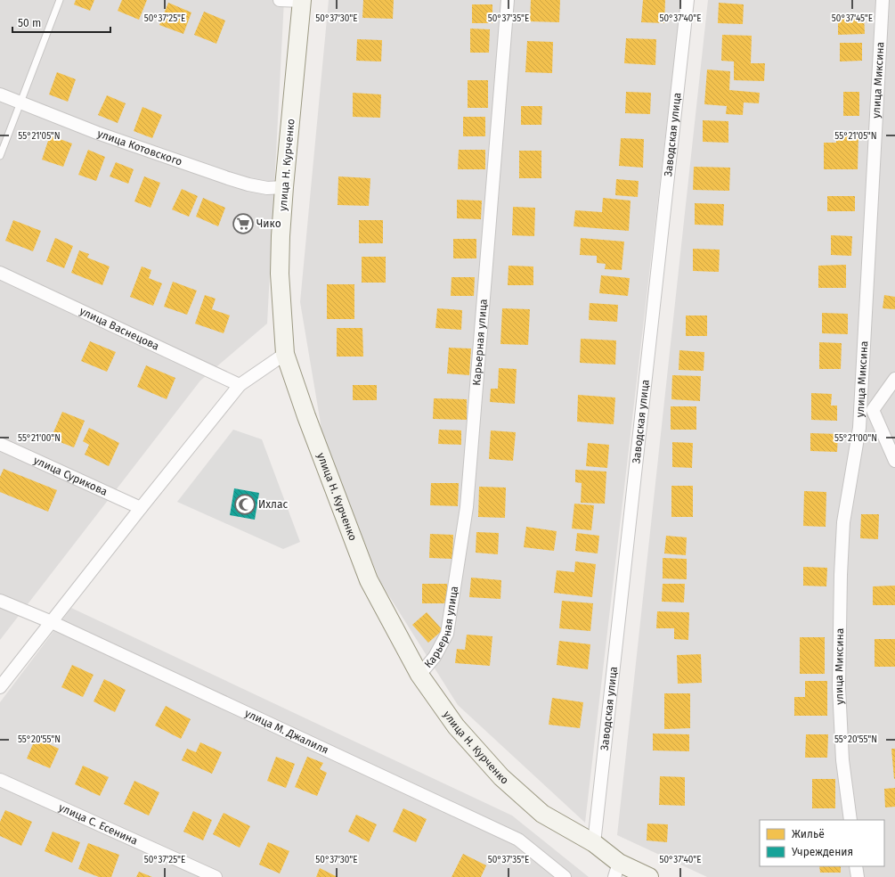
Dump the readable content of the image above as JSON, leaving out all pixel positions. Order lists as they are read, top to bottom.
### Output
{
  "streets": {
    "main road": ["улица Н. Курченко"],
    "street": [
      "улица Миксина",
      "Заводская улица",
      "улица Котовского",
      "улица Васнецова",
      "Карьерная улица",
      "улица Сурикова",
      "улица М. Джалиля",
      "улица С. Есенина"
    ]
  },
  "crossings": [
    ["Заводская улица", "улица Н. Курченко"],
    ["улица Котовского", "улица Н. Курченко"],
    ["улица Н. Курченко", "Карьерная улица"]
  ],
  "places": {
    "supermarket": ["Чико"],
    "mosque": ["Ихлас"]
  },
  "legend": ["Жильё", "Учреждения"],
  "scale_bar": "50 m",
  "coordinates": [
    "50°37'25\"E",
    "50°37'30\"E",
    "50°37'35\"E",
    "50°37'40\"E",
    "50°37'45\"E",
    "55°21'05\"N",
    "55°21'00\"N",
    "55°20'55\"N"
  ]
}
